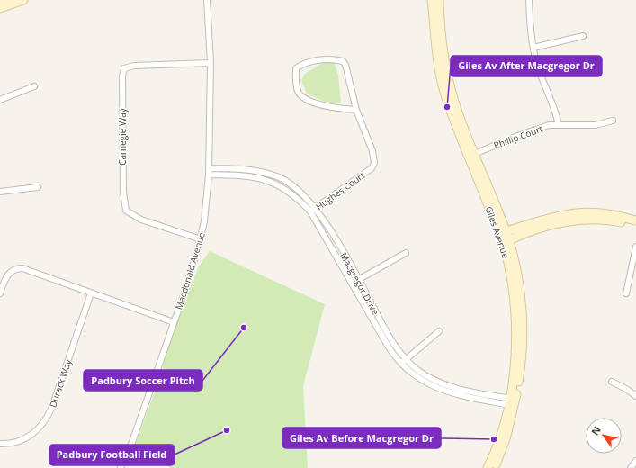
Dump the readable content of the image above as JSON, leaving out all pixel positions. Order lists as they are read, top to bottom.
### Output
{
  "streets": {
    "street": [
      "Carnegie Way",
      "Phillip Court",
      "Hughes Court",
      "Giles Avenue",
      "Macdonald Avenue",
      "Macgregor Drive",
      "Durack Way"
    ]
  },
  "crossings": [
    ["Carnegie Way", "Macdonald Avenue"],
    ["Phillip Court", "Giles Avenue"],
    ["Hughes Court", "Macgregor Drive"],
    ["Giles Avenue", "Macgregor Drive"],
    ["Macdonald Avenue", "Macgregor Drive"]
  ],
  "places": [
    "Giles Av After Macgregor Dr",
    "Padbury Soccer Pitch",
    "Padbury Football Field",
    "Giles Av Before Macgregor Dr"
  ],
  "north": "top left"
}
